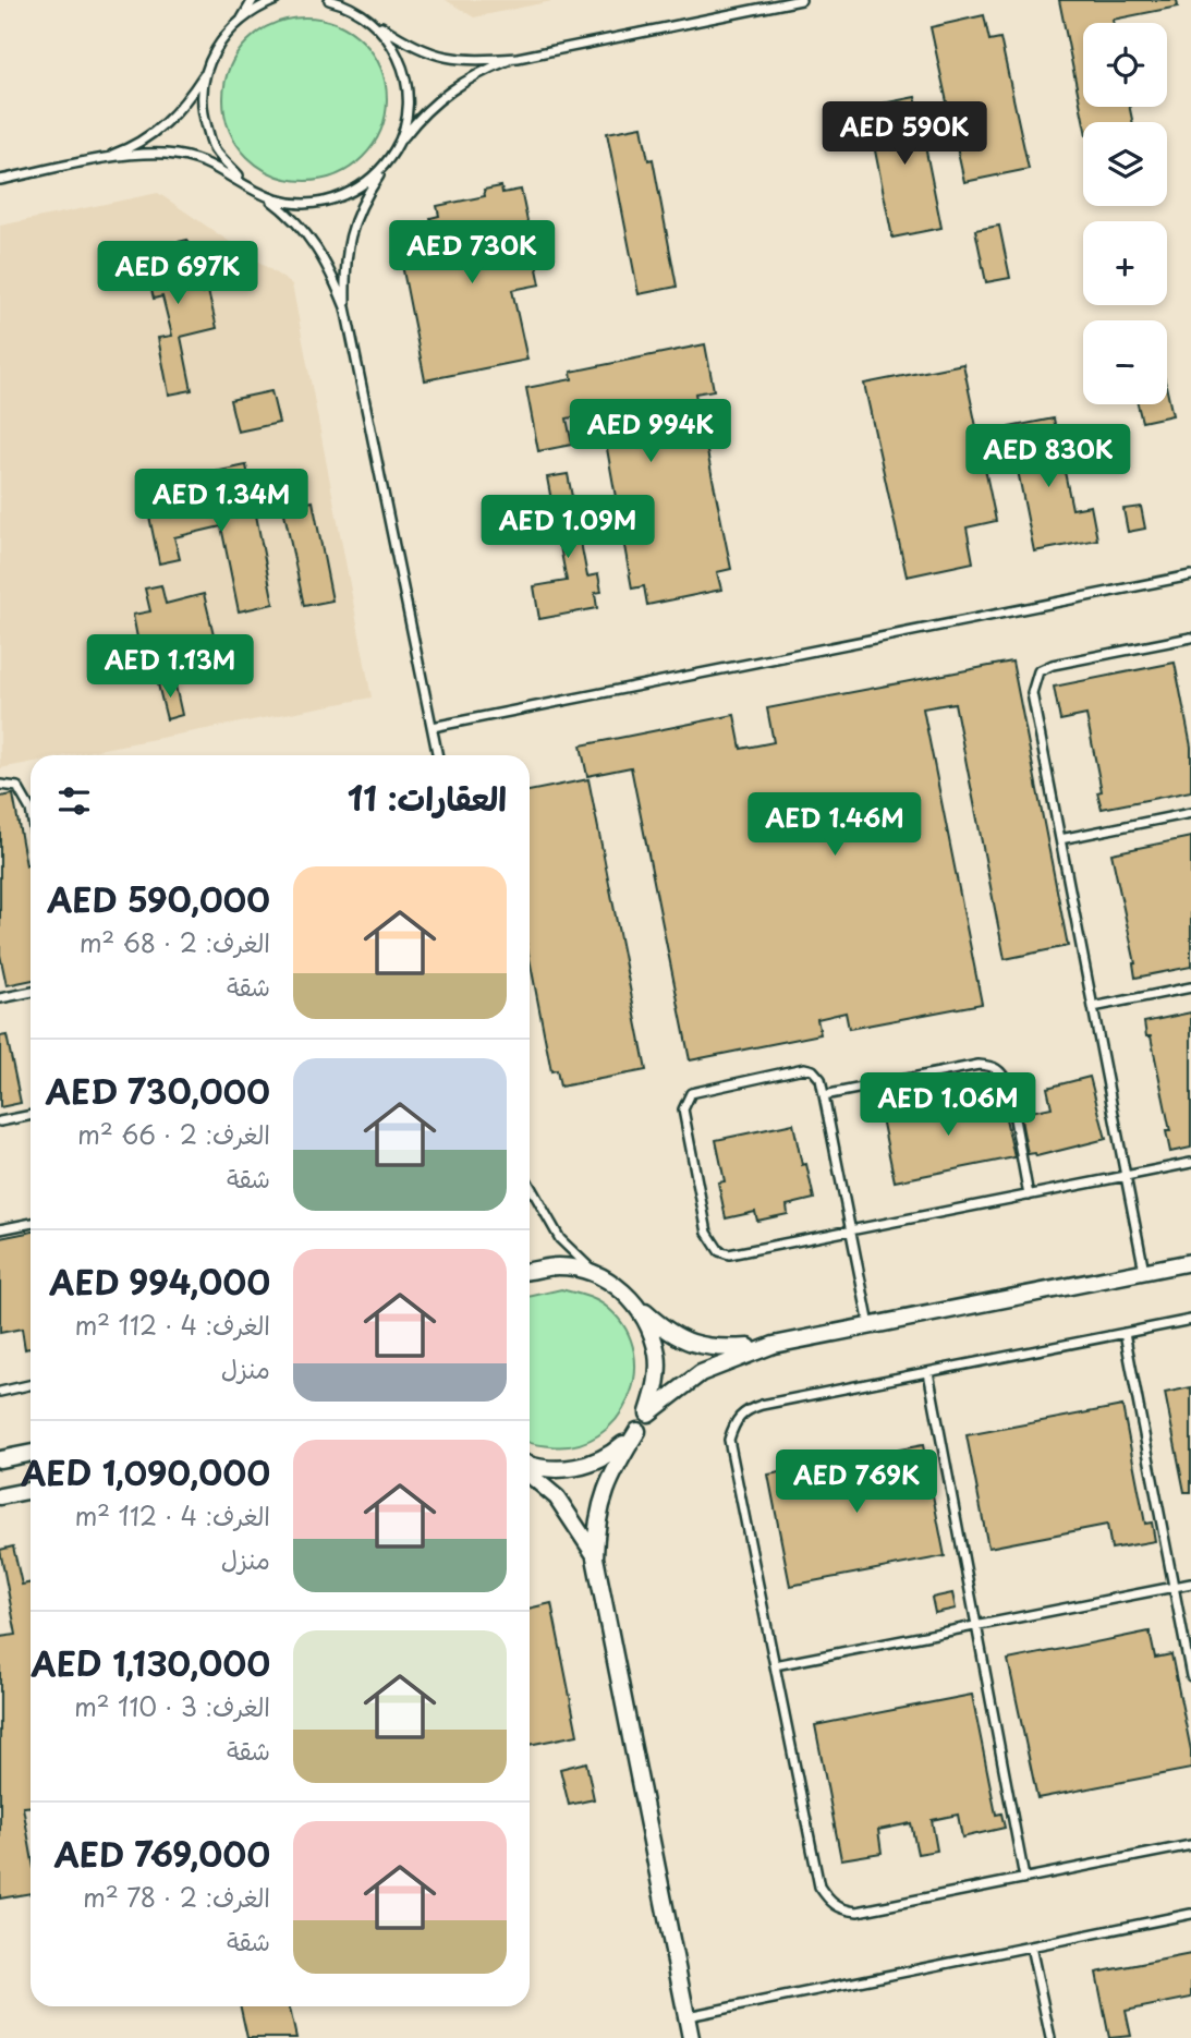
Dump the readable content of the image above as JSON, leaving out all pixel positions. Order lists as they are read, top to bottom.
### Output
{
  "page": {
    "map_buttons": ["+", "−"],
    "price": [
      "AED 590K",
      "AED 730K",
      "AED 697K",
      "AED 994K",
      "AED 830K",
      "AED 1.34M",
      "AED 1.09M",
      "AED 1.13M",
      "AED 1.46M",
      "AED 1.06M",
      "AED 769K"
    ],
    "heading": "العقارات: 11",
    "list": [
      {
        "name": "AED 590,000",
        "note": "الغرف: 2 · 68 m² · شقة"
      },
      {
        "name": "AED 730,000",
        "note": "الغرف: 2 · 66 m² · شقة"
      },
      {
        "name": "AED 994,000",
        "note": "الغرف: 4 · 112 m² · منزل"
      },
      {
        "name": "AED 1,090,000",
        "note": "الغرف: 4 · 112 m² · منزل"
      },
      {
        "name": "AED 1,130,000",
        "note": "الغرف: 3 · 110 m² · شقة"
      },
      {
        "name": "AED 769,000",
        "note": "الغرف: 2 · 78 m² · شقة"
      }
    ]
  }
}
